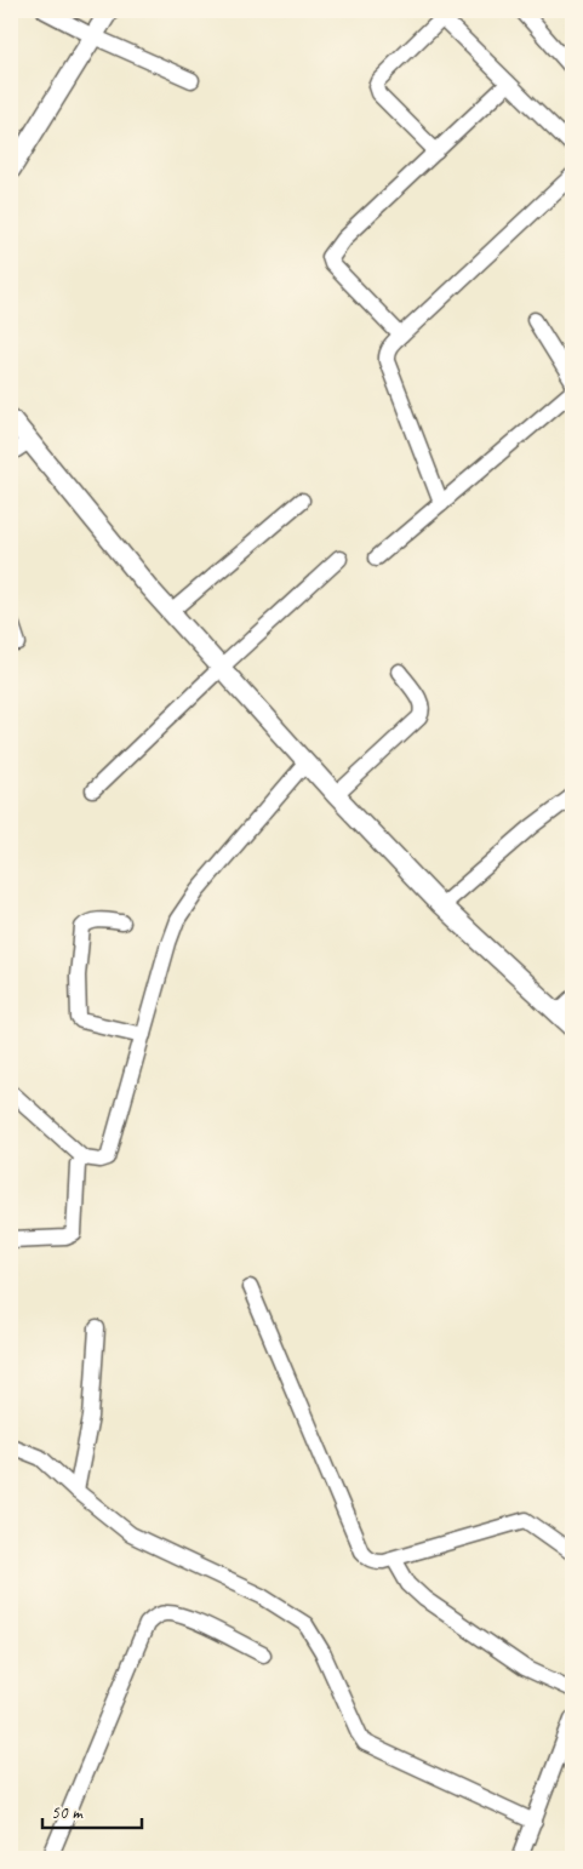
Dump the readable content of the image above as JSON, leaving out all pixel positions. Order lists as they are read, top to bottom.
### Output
{
  "scale_bar": "50 m"
}
